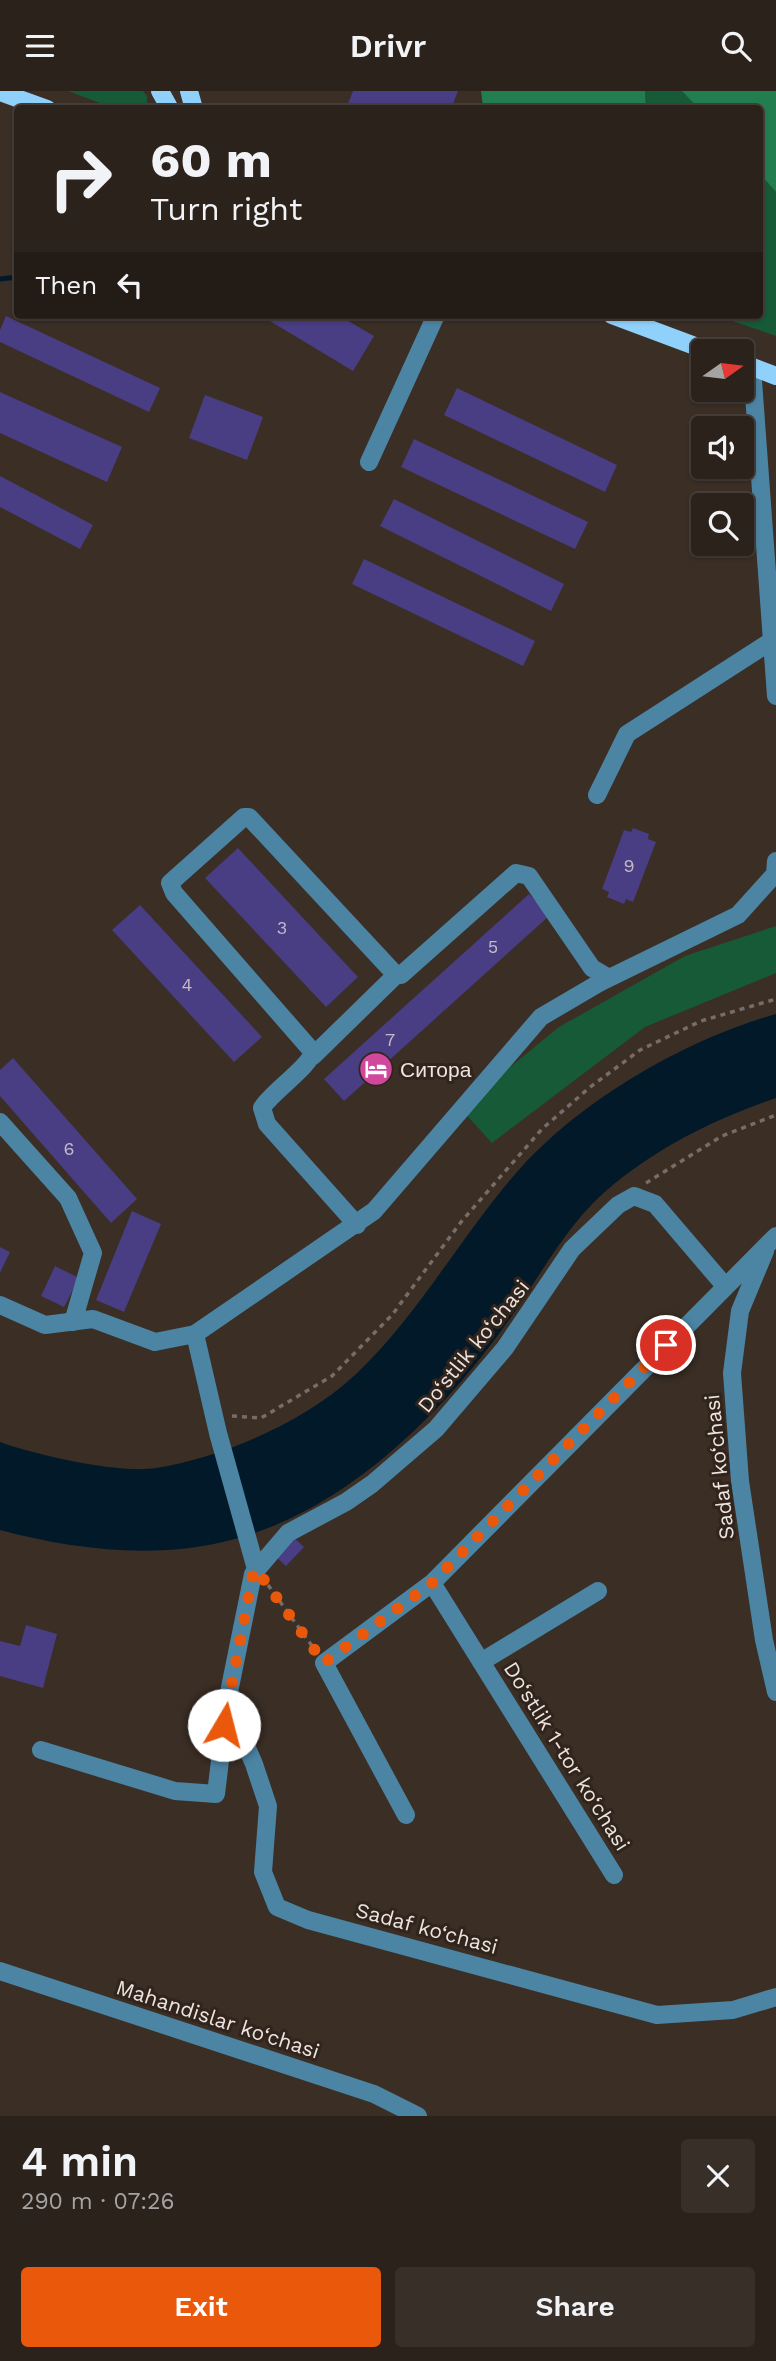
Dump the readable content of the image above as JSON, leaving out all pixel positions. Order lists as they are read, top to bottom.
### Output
{
  "streets": {
    "street": [
      "Do‘stlik ko‘chasi",
      "Sadaf ko‘chasi",
      "Do‘stlik 1-tor ko‘chasi",
      "Mahandislar ko‘chasi"
    ]
  },
  "crossings": [
    ["Do‘stlik ko‘chasi", "Sadaf ko‘chasi"]
  ],
  "places": {
    "hotel": ["Ситора"]
  },
  "house_numbers": [
    "9",
    "3",
    "5",
    "4",
    "7",
    "6"
  ],
  "north": "right",
  "page": {
    "header": "Drivr",
    "turn": ["60 m", "Turn right"],
    "then": "Then",
    "heading": ["4 min", "290 m · 07:26"],
    "buttons": ["Exit", "Share"]
  }
}
